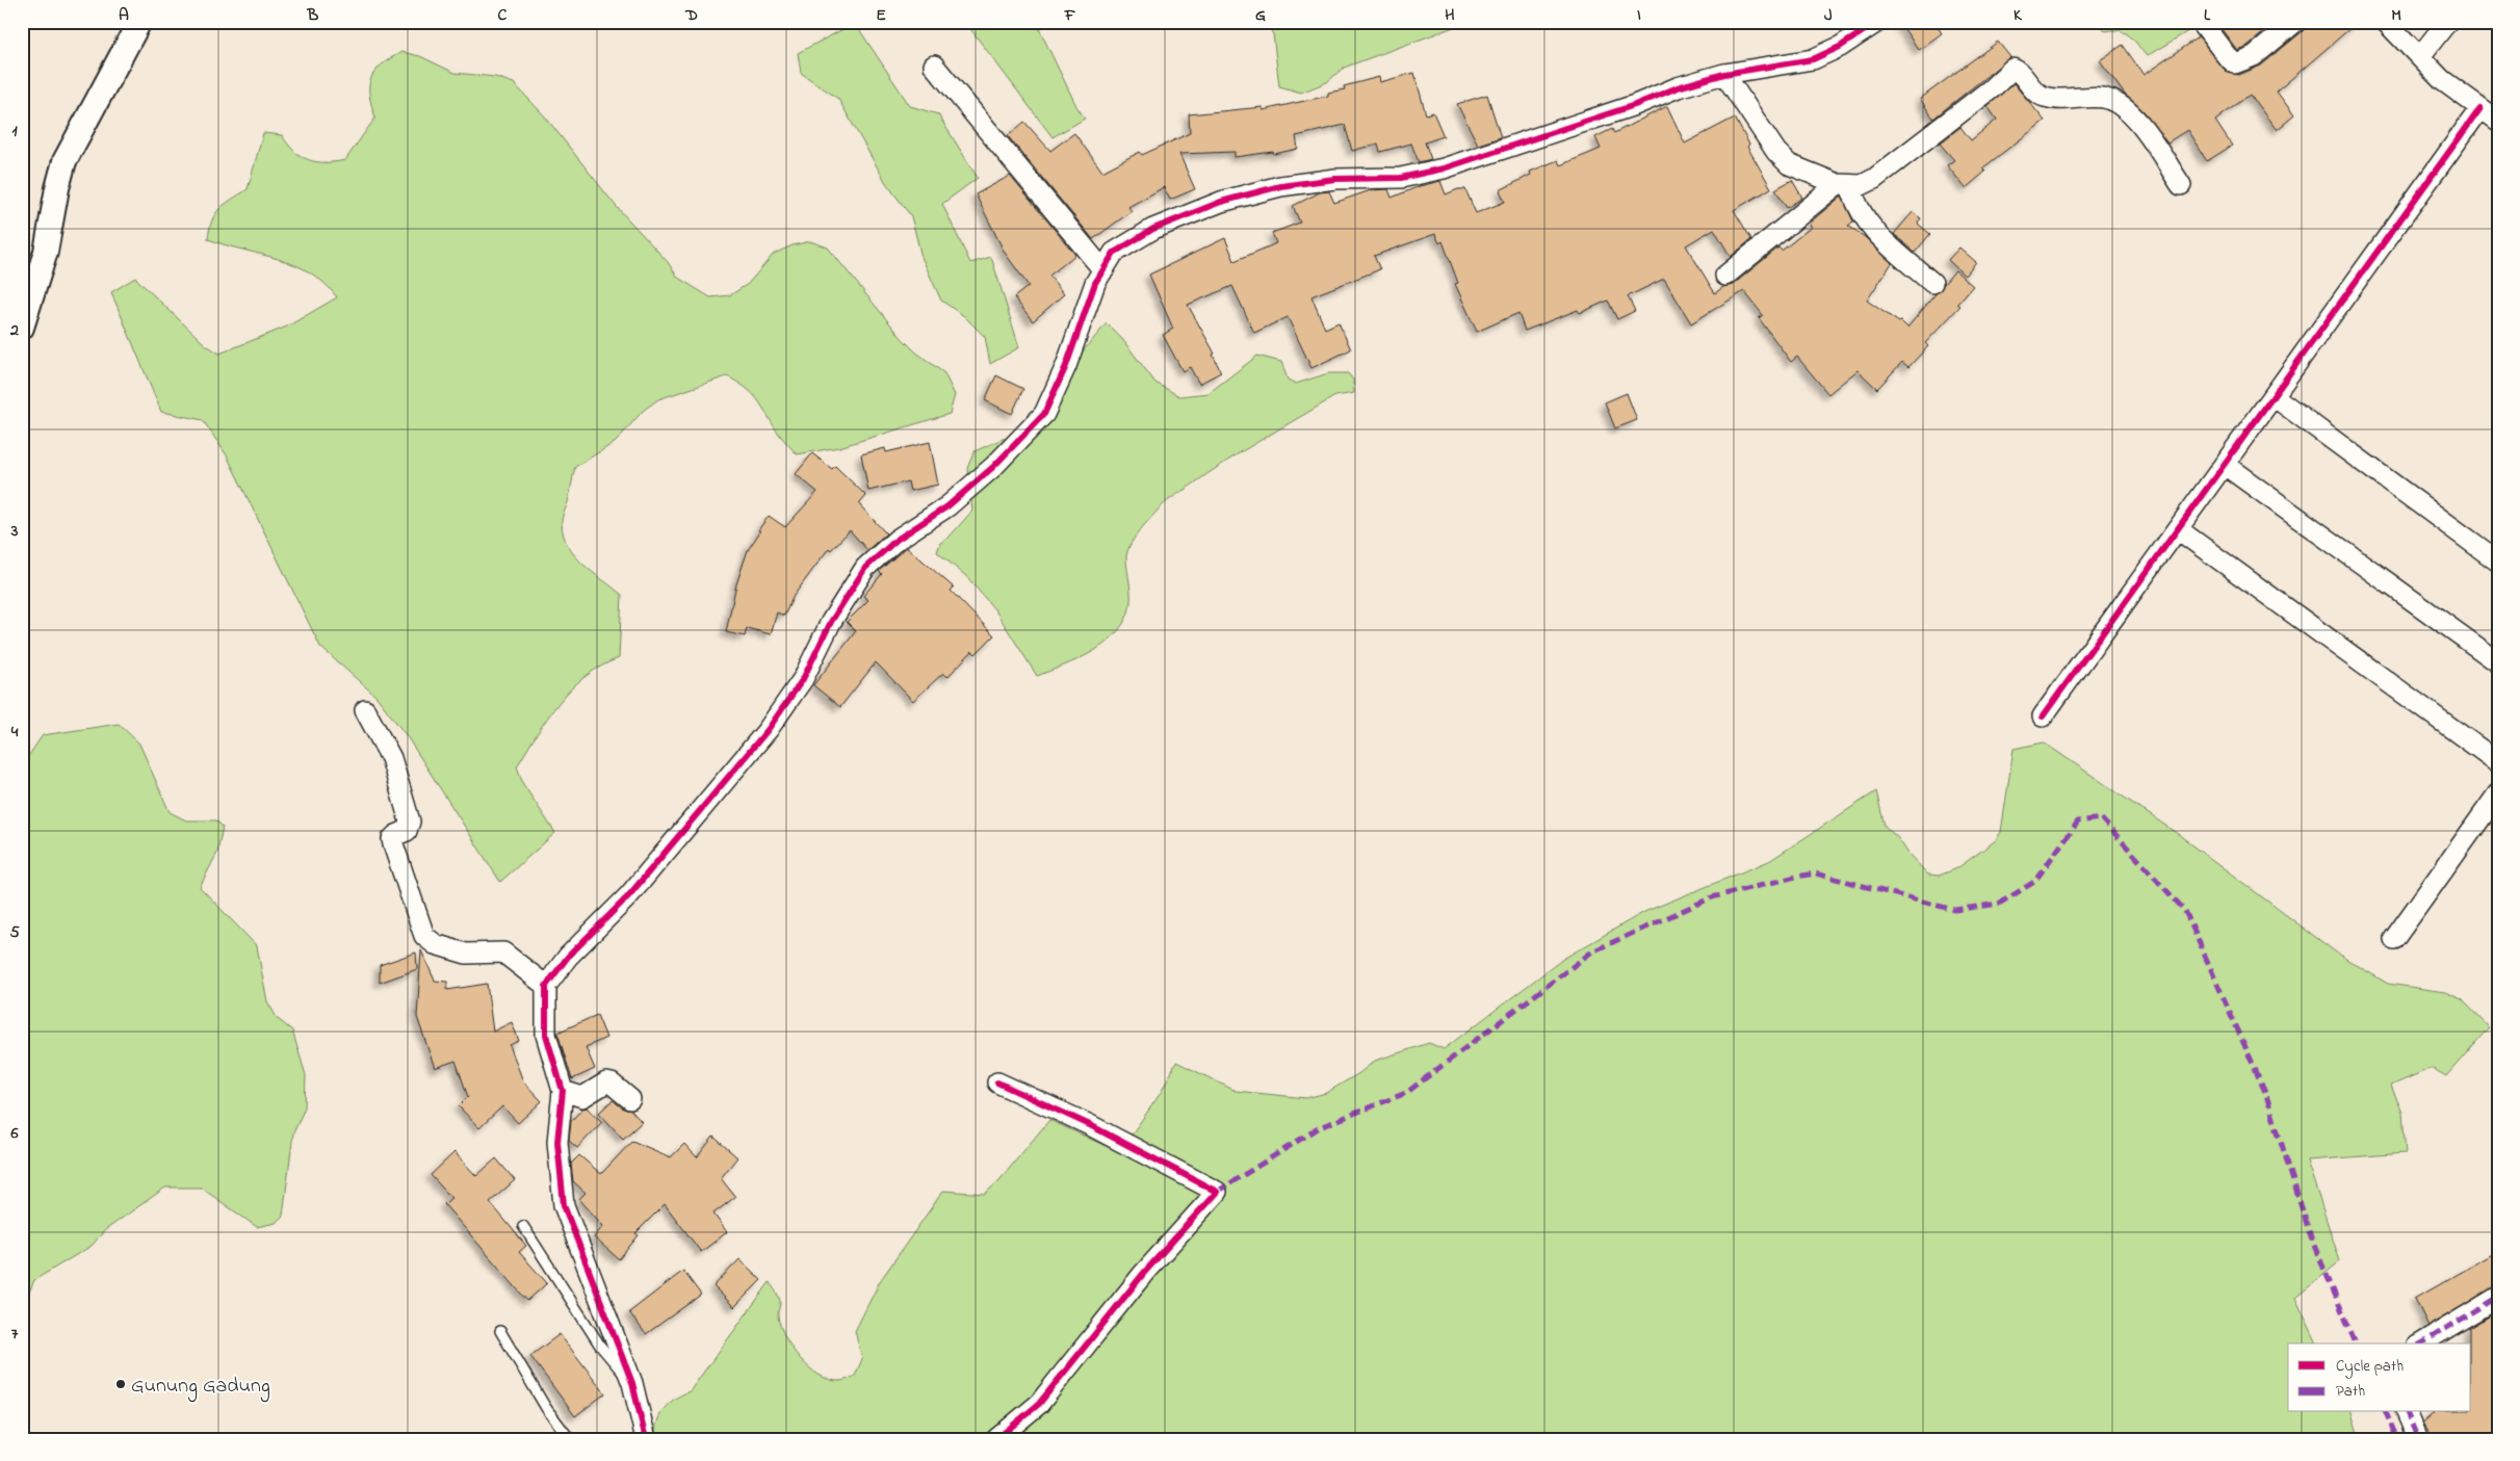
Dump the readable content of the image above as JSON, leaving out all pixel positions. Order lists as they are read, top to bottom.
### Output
{
  "places": ["Gunung Gadung"],
  "legend": ["Cycle path", "Path"],
  "grid": {
    "columns": [
      "A",
      "B",
      "C",
      "D",
      "E",
      "F",
      "G",
      "H",
      "I",
      "J",
      "K",
      "L",
      "M"
    ],
    "rows": [
      "1",
      "2",
      "3",
      "4",
      "5",
      "6",
      "7"
    ]
  }
}
